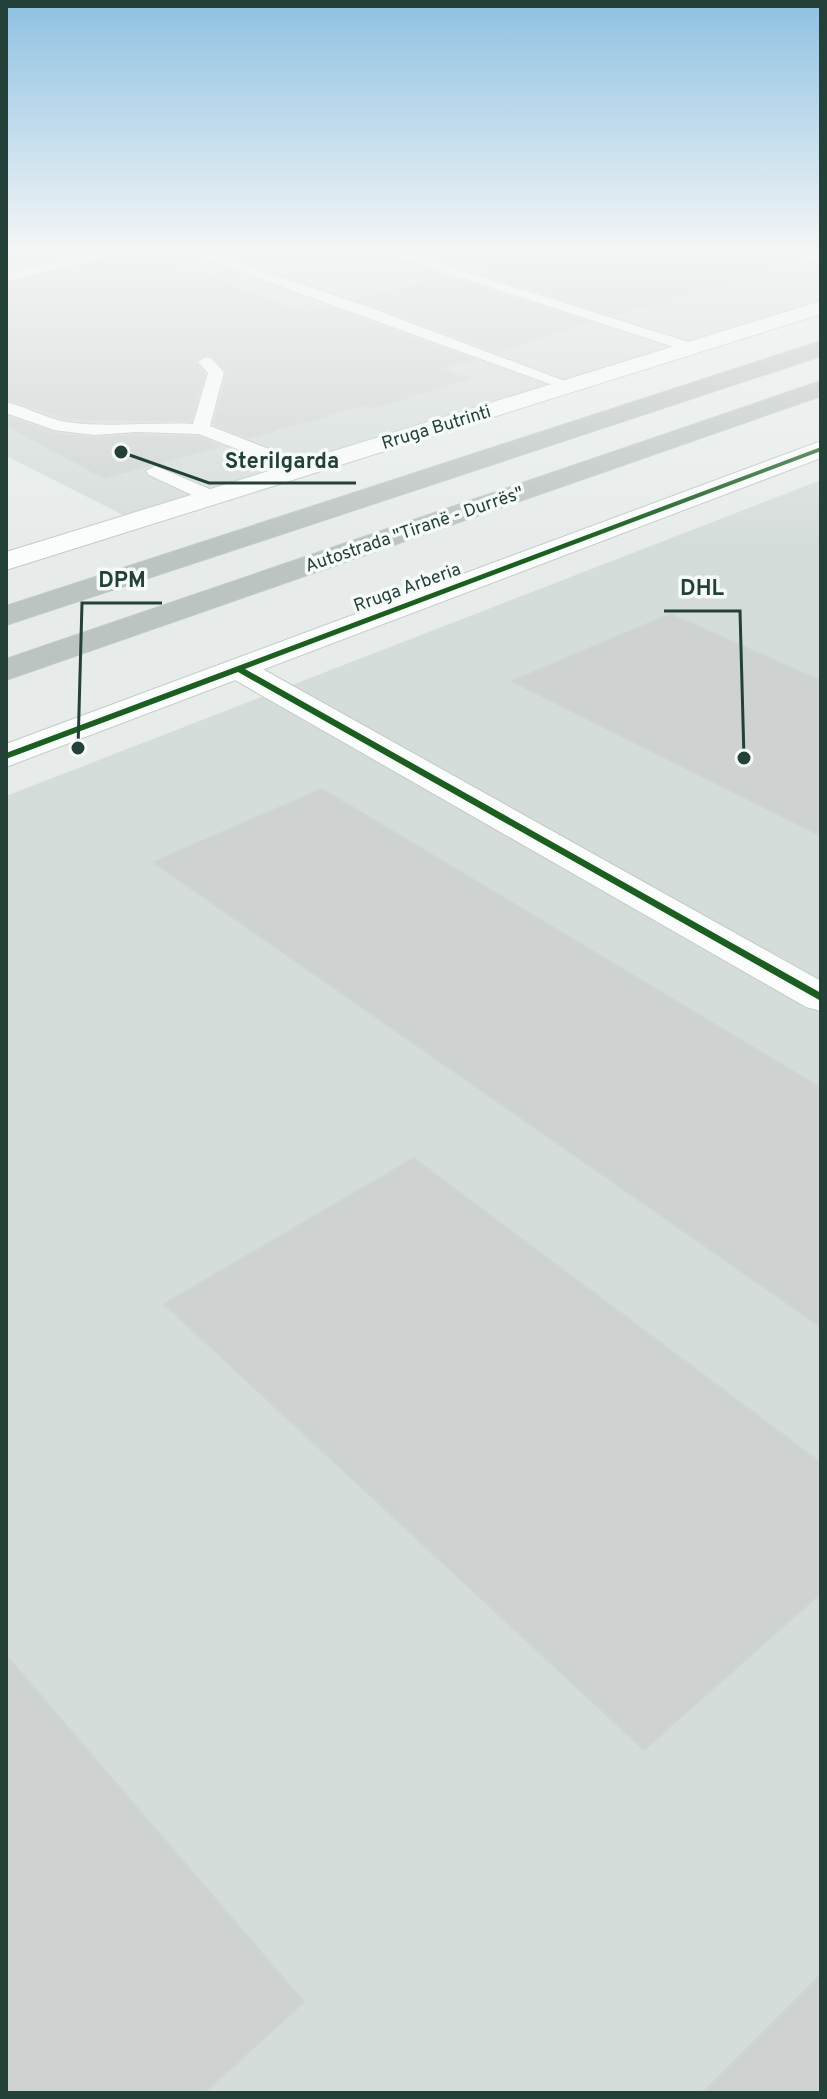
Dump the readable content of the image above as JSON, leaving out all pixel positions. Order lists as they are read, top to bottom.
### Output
{
  "streets": {
    "highway": ["Autostrada \"Tiranë - Durrës\""],
    "main road": ["Rruga Butrinti", "Rruga Arberia"]
  },
  "places": ["Sterilgarda", "DPM", "DHL"]
}
